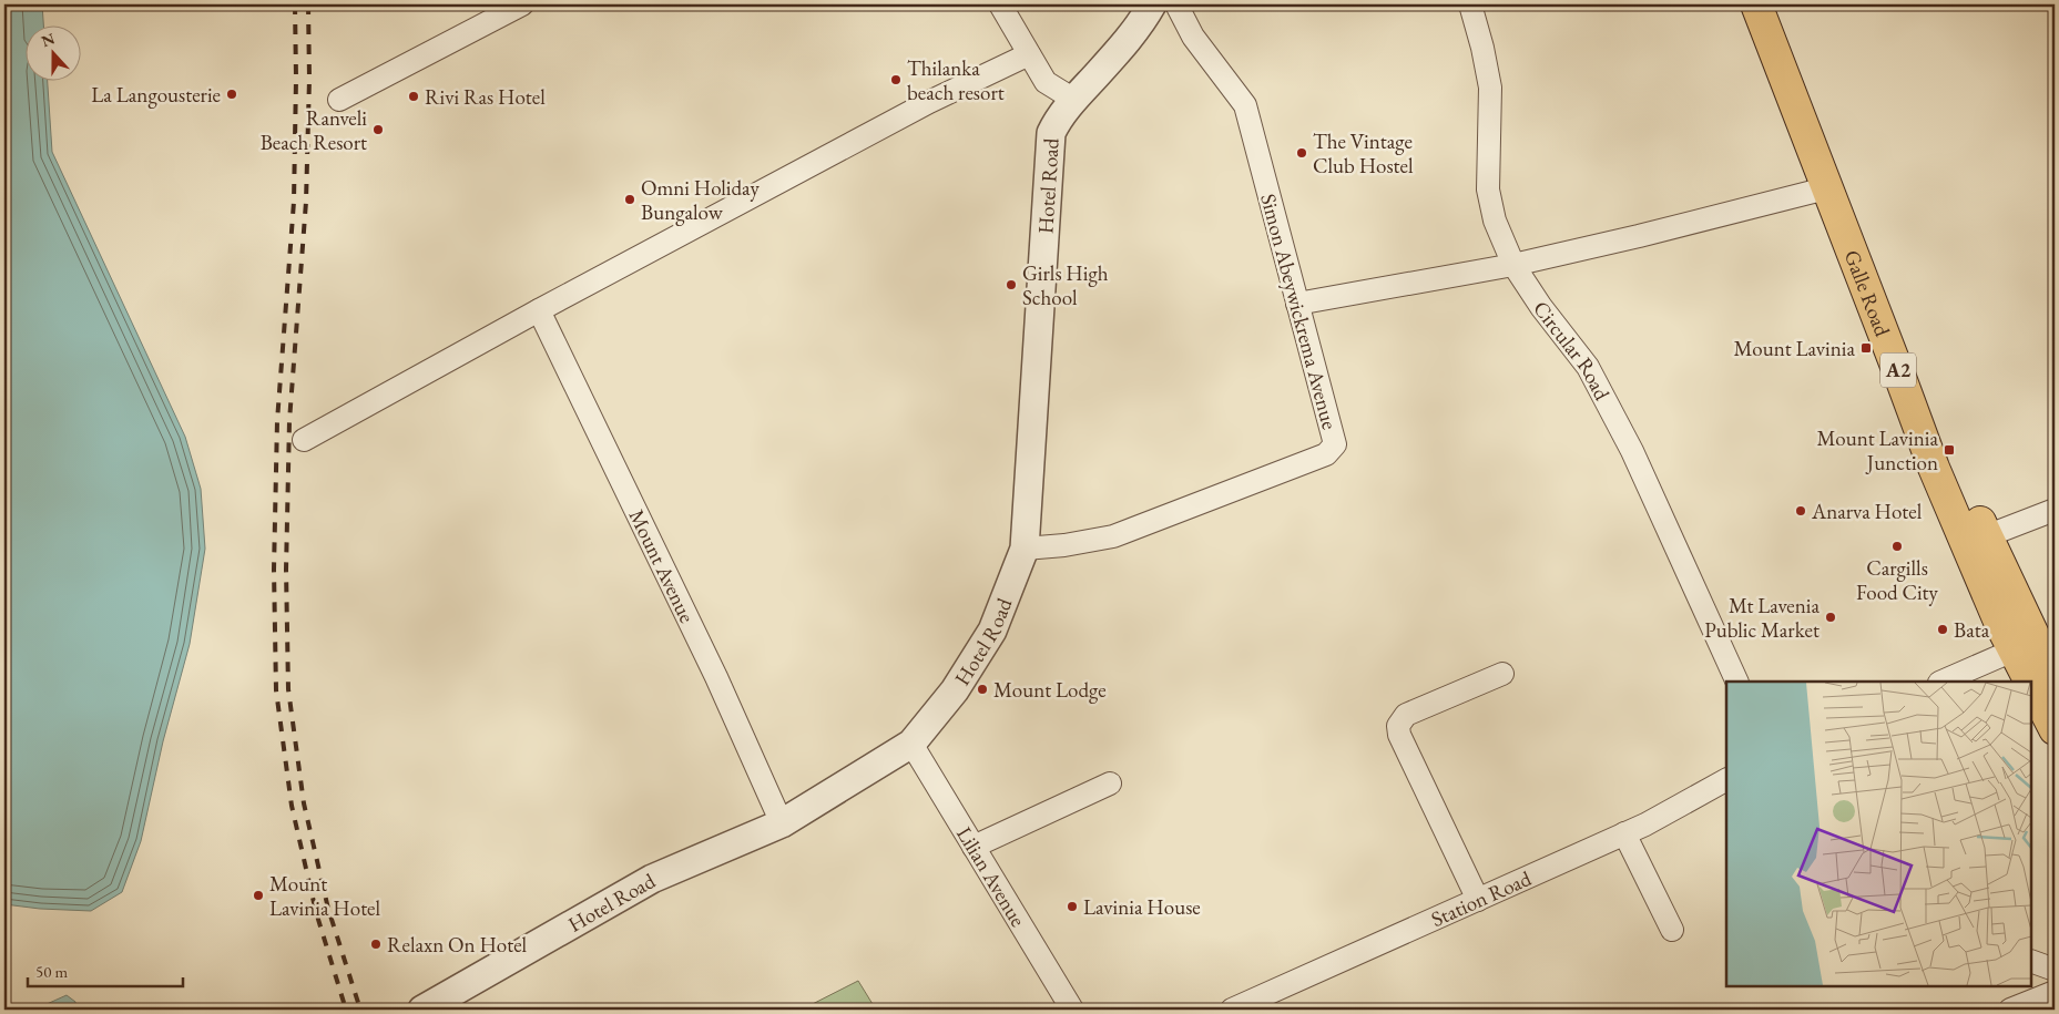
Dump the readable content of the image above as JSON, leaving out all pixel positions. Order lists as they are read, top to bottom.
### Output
{
  "streets": {
    "highway": ["Galle Road", "A2"],
    "street": [
      "Hotel Road",
      "Simon Abeywickrema Avenue",
      "Circular Road",
      "Mount Avenue",
      "Lilian Avenue",
      "Station Road"
    ]
  },
  "crossings": [
    ["Hotel Road", "Simon Abeywickrema Avenue"],
    ["Hotel Road", "Mount Avenue"],
    ["Hotel Road", "Lilian Avenue"]
  ],
  "places": {
    "other": [
      "Thilanka beach resort",
      "La Langousterie",
      "Rivi Ras Hotel",
      "Ranveli Beach Resort",
      "The Vintage Club Hostel",
      "Omni Holiday Bungalow",
      "Girls High School",
      "Anarva Hotel",
      "Cargills Food City",
      "Mt Lavenia Public Market",
      "Bata",
      "Mount Lodge",
      "Mount Lavinia Hotel",
      "Lavinia House",
      "Relaxn On Hotel"
    ],
    "transit": ["Mount Lavinia", "Mount Lavinia Junction"]
  },
  "scale_bar": "50 m",
  "north": "top"
}
